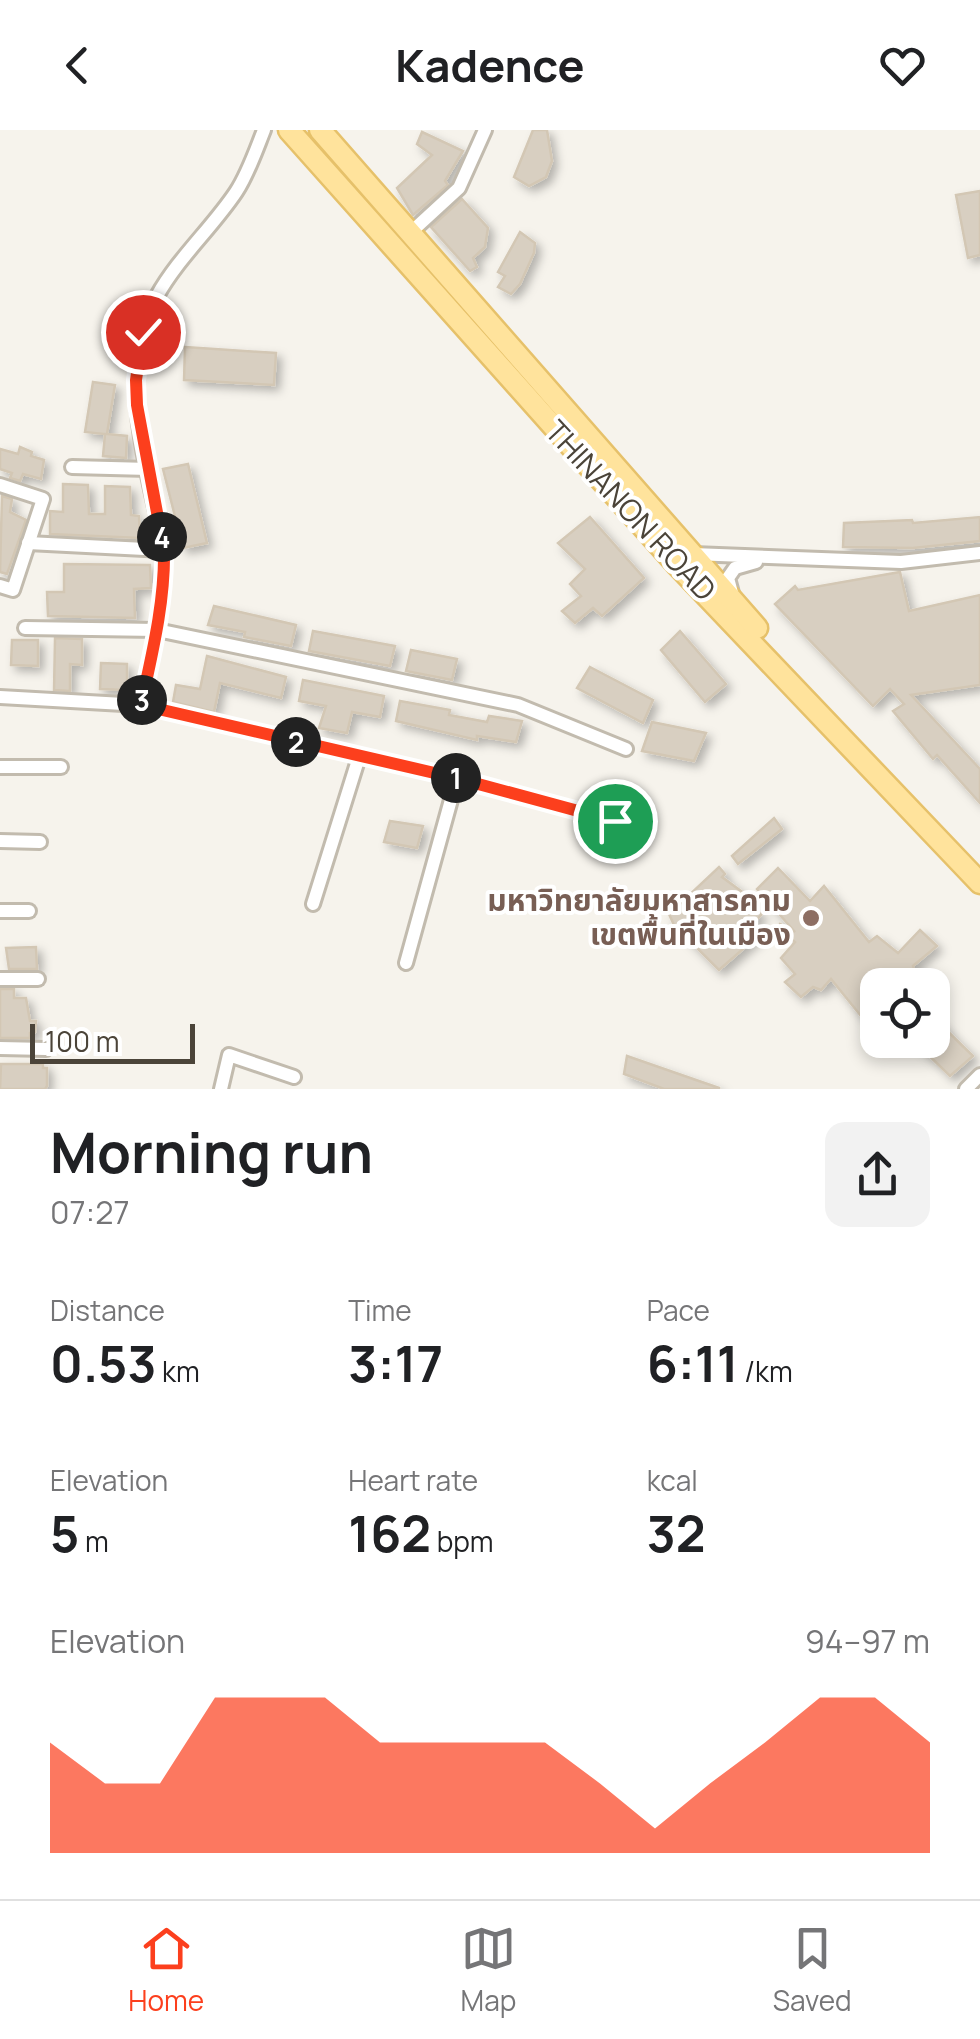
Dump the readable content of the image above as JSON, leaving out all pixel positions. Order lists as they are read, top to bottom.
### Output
{
  "streets": {
    "main road": ["THINANON ROAD"]
  },
  "places": ["มหาวิทยาลัยมหาสารคาม เขตพื้นที่ในเมือง"],
  "scale_bar": "100 m",
  "page": {
    "header": "Kadence",
    "pins": [
      "4",
      "3",
      "2",
      "1"
    ],
    "scale": "100 m",
    "heading": ["Morning run", "07:27"],
    "stats": [
      ["Distance", "0.53 km"],
      ["Time", "3:17"],
      ["Pace", "6:11 /km"],
      ["Elevation", "5 m"],
      ["Heart rate", "162 bpm"],
      ["kcal", "32"]
    ],
    "chart": ["Elevation", "94–97 m"],
    "tabs": ["Home", "Map", "Saved"]
  }
}
